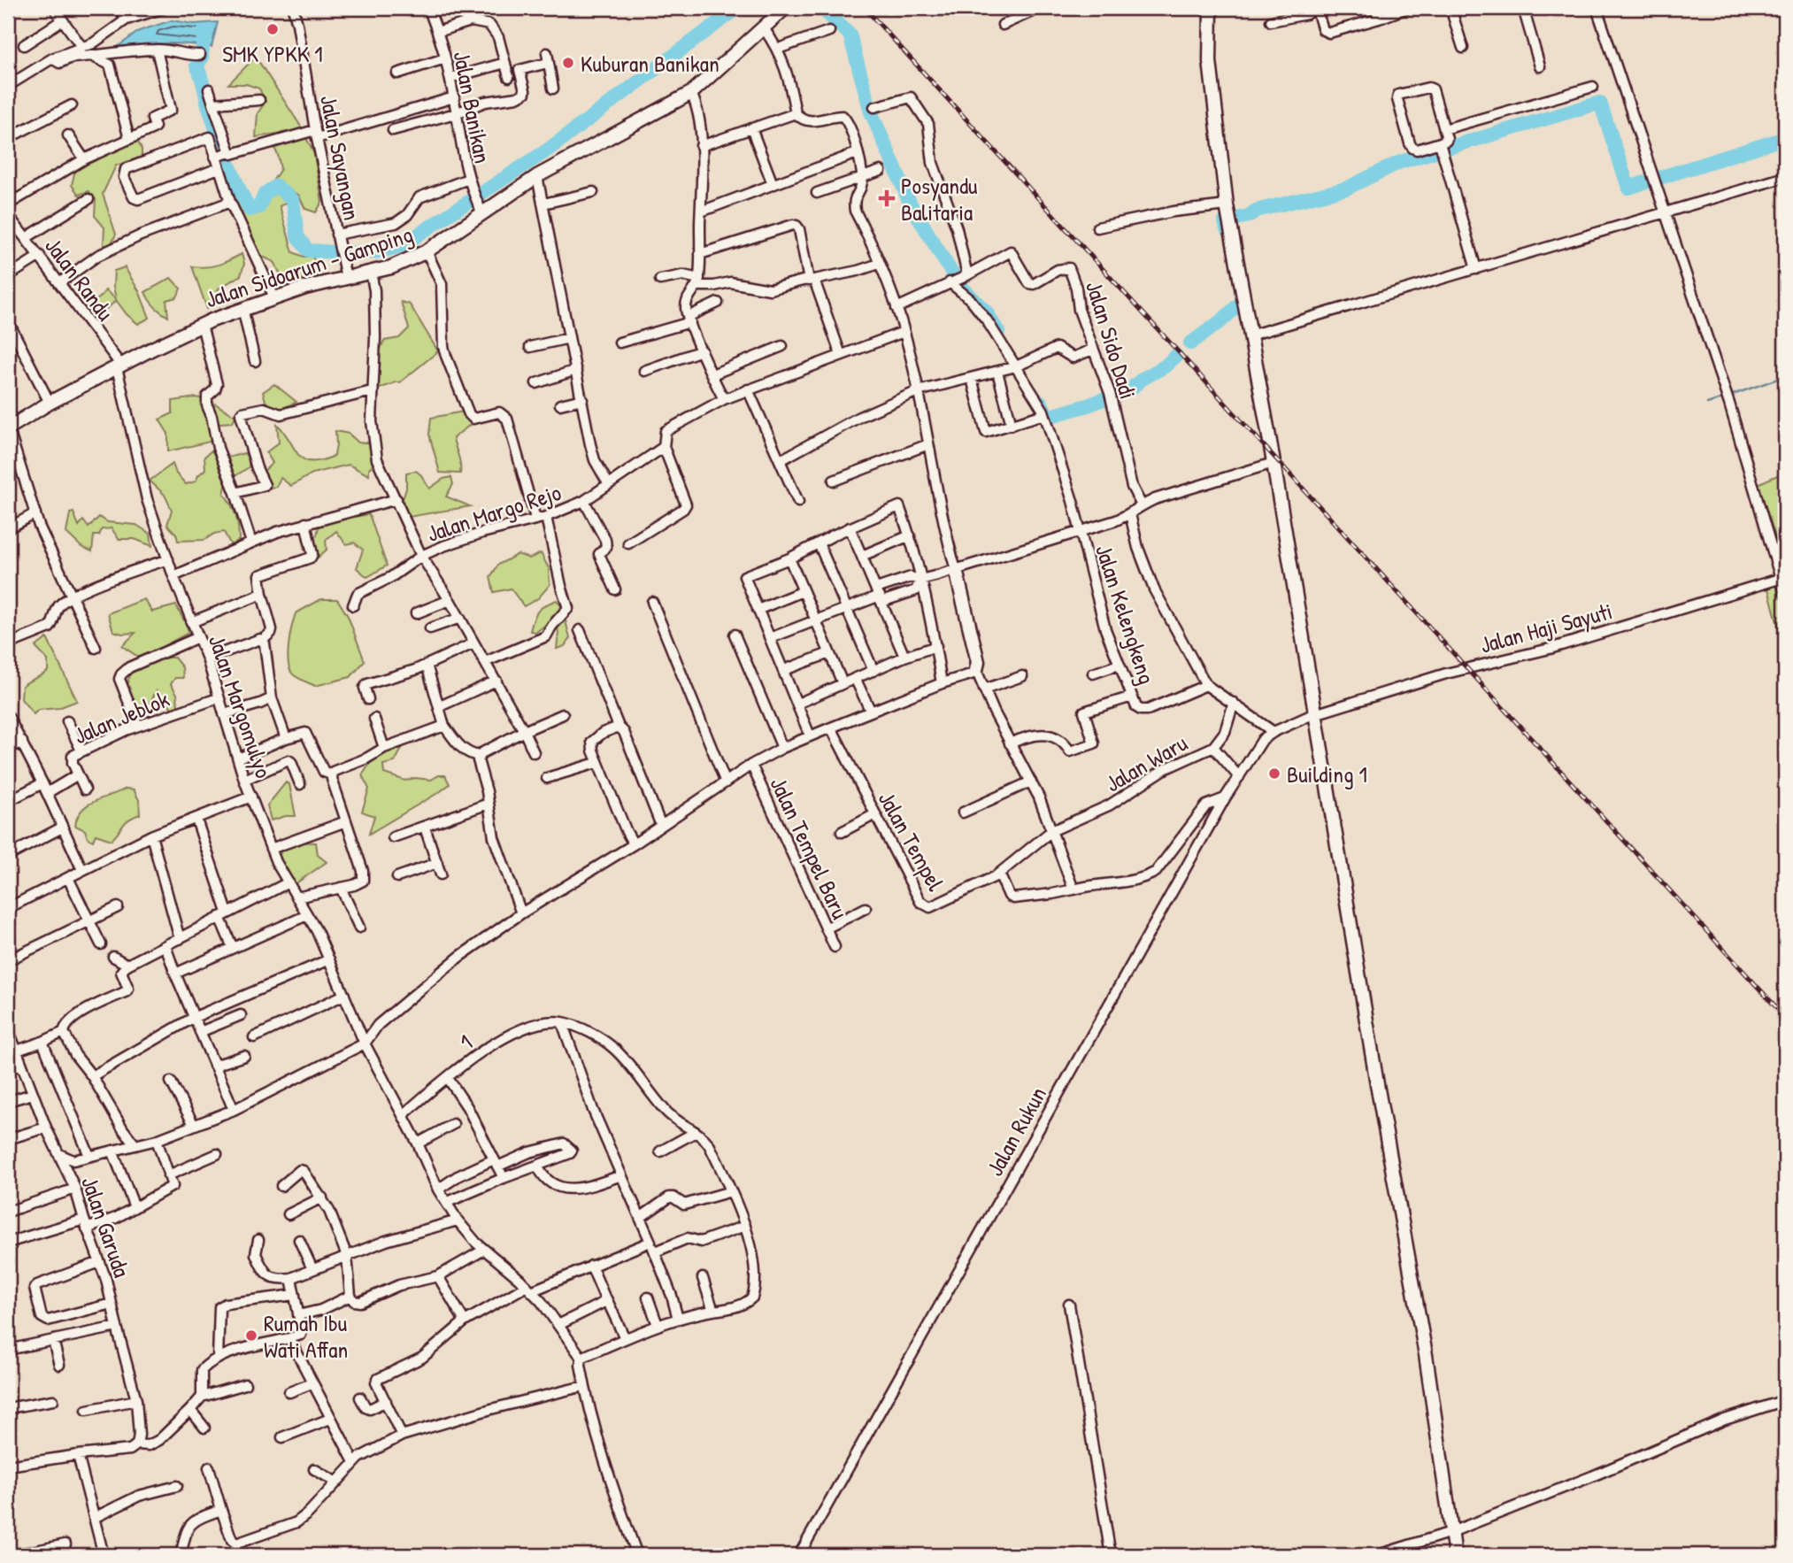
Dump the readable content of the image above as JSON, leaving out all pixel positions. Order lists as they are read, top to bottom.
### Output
{
  "streets": {
    "main road": ["Jalan Sidoarum - Gamping"],
    "street": [
      "Jalan Banikan",
      "Jalan Sayangan",
      "Jalan Randu",
      "Jalan Sido Dadi",
      "Jalan Margo Rejo",
      "Jalan Kelengkeng",
      "Jalan Haji Sayuti",
      "Jalan Margomulyo",
      "Jalan Jeblok",
      "Jalan Waru",
      "Jalan Tempel",
      "Jalan Tempel Baru",
      "1",
      "Jalan Rukun",
      "Jalan Garuda"
    ]
  },
  "crossings": [
    ["Jalan Banikan", "Jalan Sidoarum - Gamping"],
    ["Jalan Sayangan", "Jalan Sidoarum - Gamping"],
    ["Jalan Sidoarum - Gamping", "Jalan Randu"],
    ["Jalan Sidoarum - Gamping", "Jalan Margomulyo"],
    ["Jalan Randu", "Jalan Margomulyo"],
    ["Jalan Haji Sayuti", "Jalan Rukun"],
    ["Jalan Margomulyo", "Jalan Jeblok"],
    ["Jalan Margomulyo", "1"],
    ["Jalan Waru", "Jalan Tempel"]
  ],
  "places": {
    "other": [
      "SMK YPKK 1",
      "Kuburan Banikan",
      "Building 1",
      "Rumah Ibu Wati Affan"
    ],
    "health": ["Posyandu Balitaria"]
  }
}
